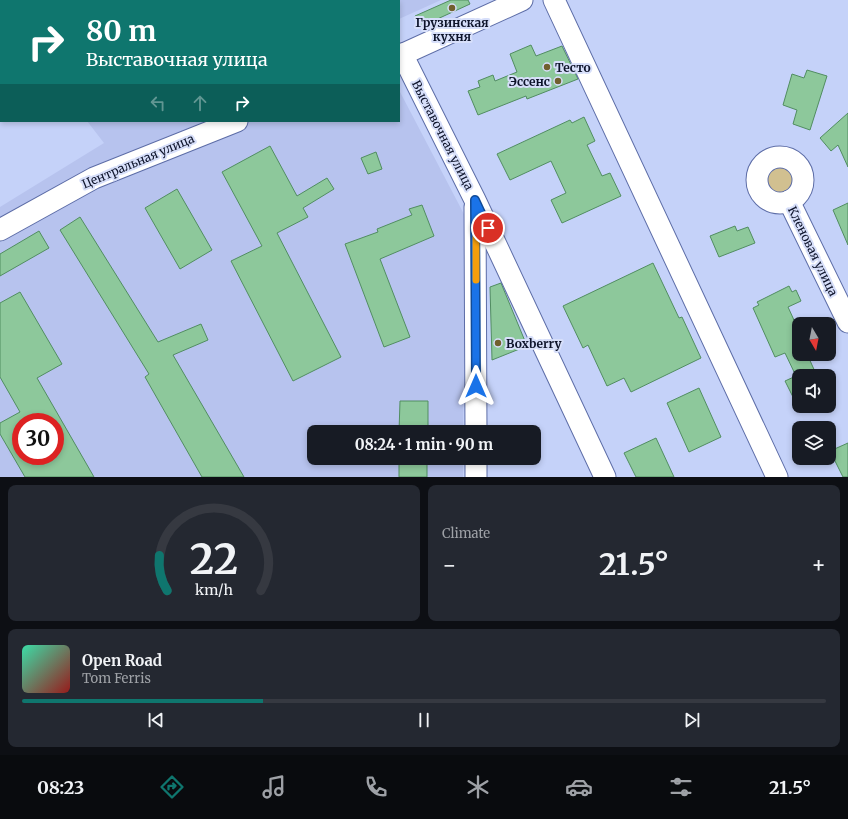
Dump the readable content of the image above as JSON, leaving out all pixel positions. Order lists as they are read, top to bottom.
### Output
{
  "streets": {
    "street": ["Выставочная улица", "Центральная улица", "Кленовая улица"]
  },
  "places": [
    "Грузинская кухня",
    "Тесто",
    "Эссенс",
    "Boxberry"
  ],
  "north": "bottom",
  "page": {
    "turn": ["80 m", "Выставочная улица"],
    "limit": "30",
    "trip": "08:24 · 1 min · 90 m",
    "tile": "Climate",
    "heat": ["−", "21.5°", "+"],
    "song": ["Open Road", "Tom Ferris"],
    "tabs": ["08:23", "21.5°"],
    "gauge": ["22", "km/h"]
  }
}
